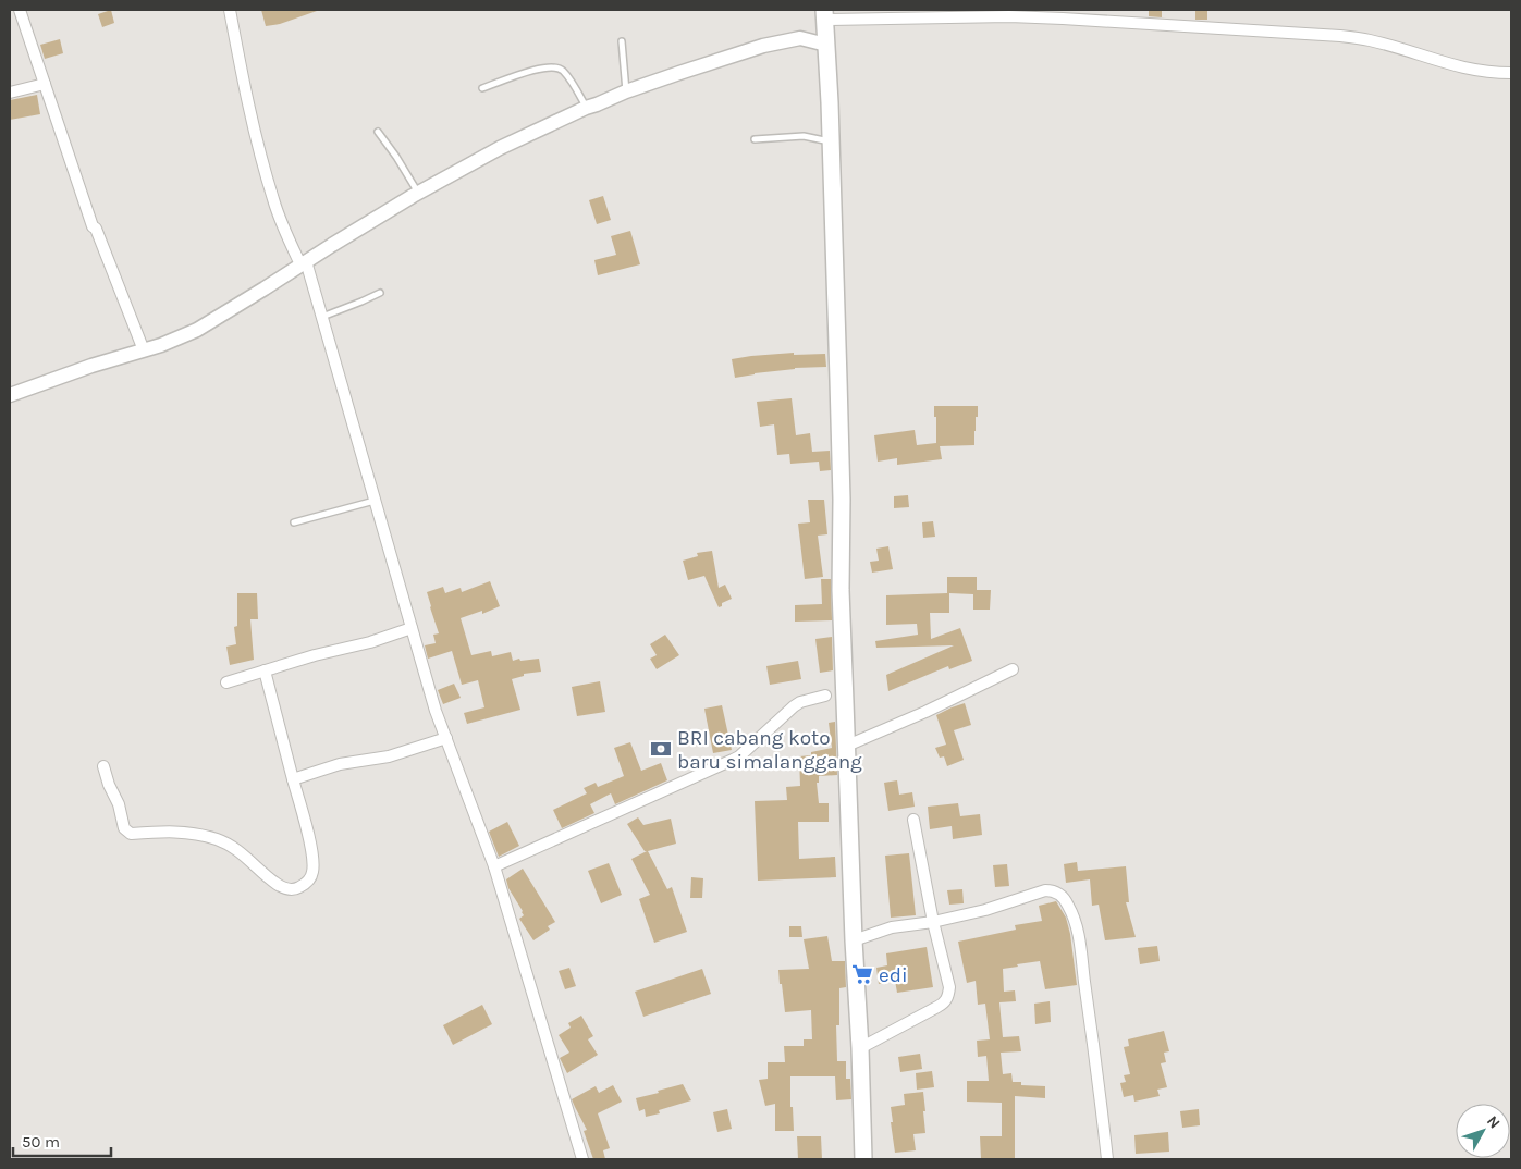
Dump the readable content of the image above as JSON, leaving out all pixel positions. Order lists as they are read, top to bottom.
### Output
{
  "places": {
    "bank": ["BRI cabang koto baru simalanggang"],
    "supermarket": ["edi"]
  },
  "scale_bar": "50 m",
  "north": "top right"
}
